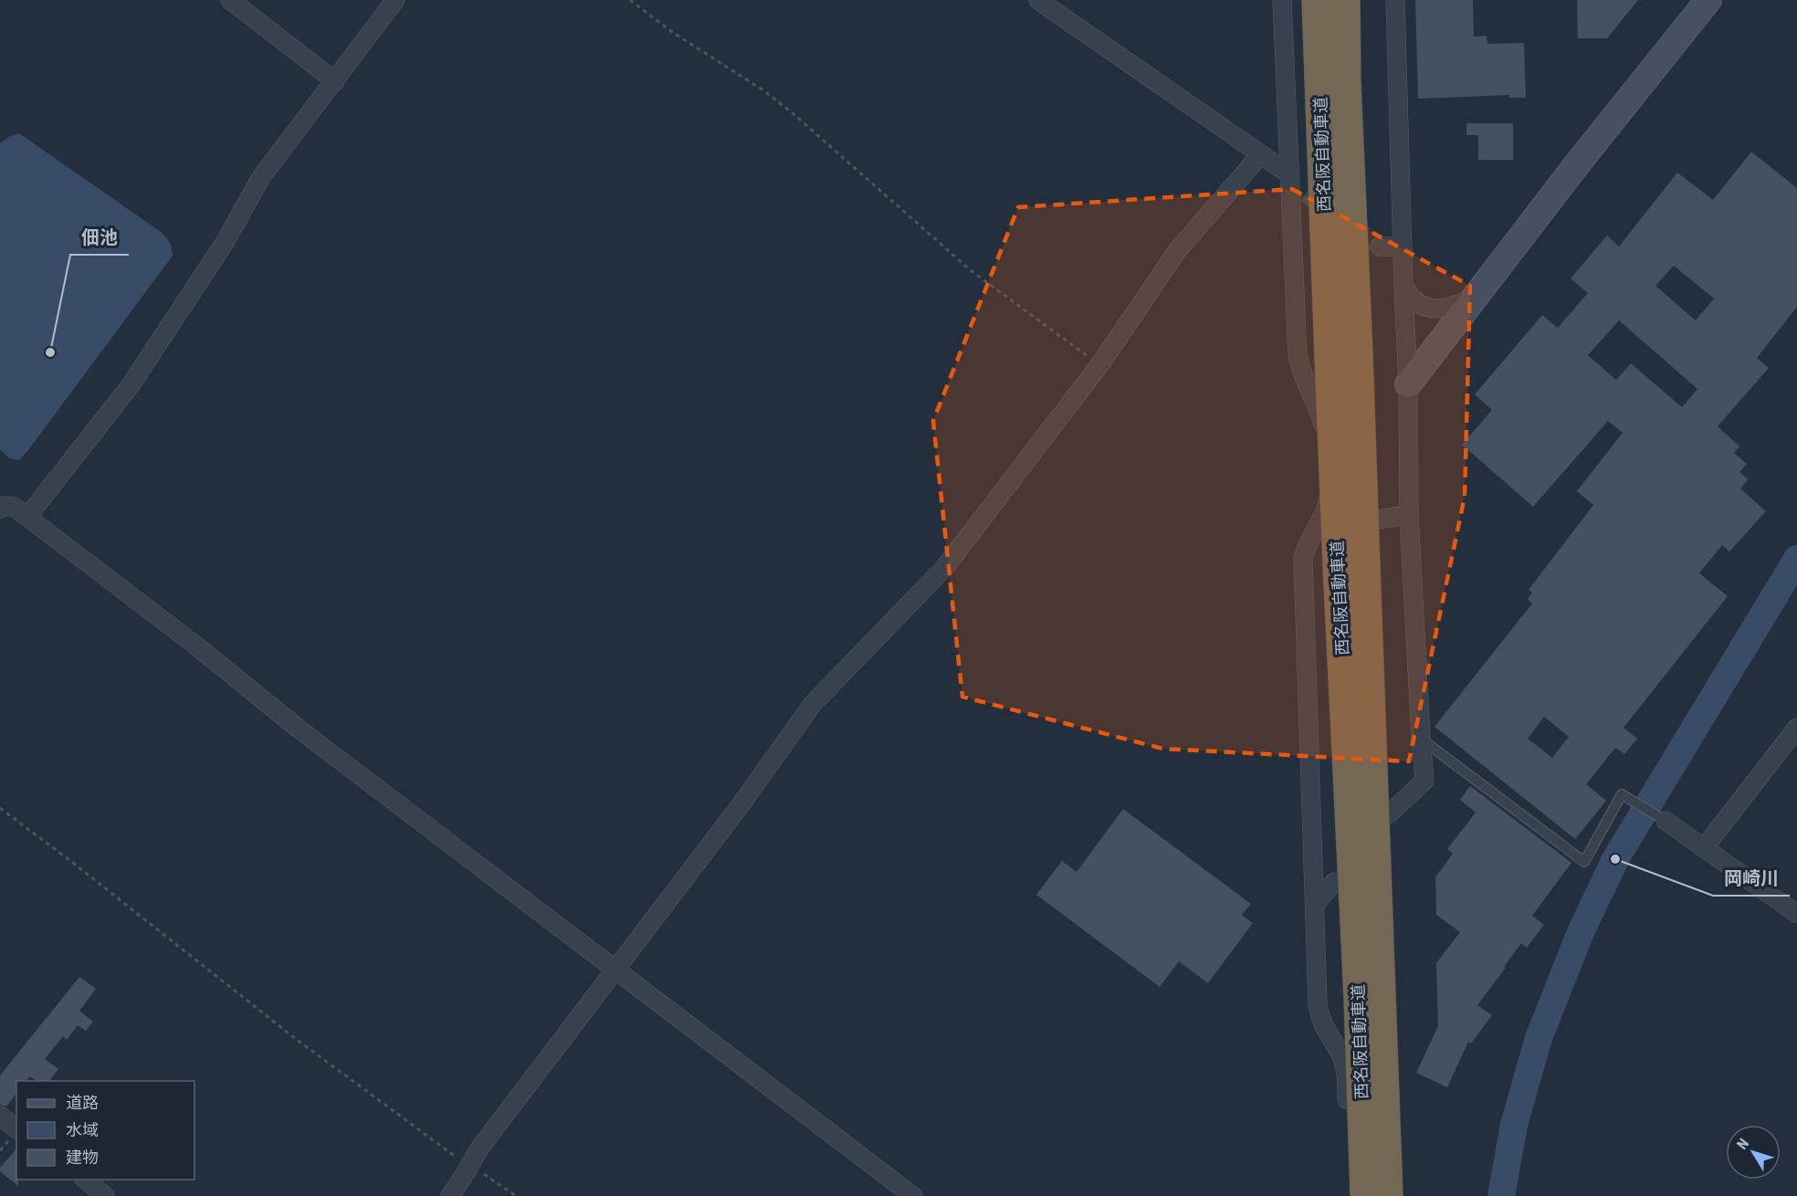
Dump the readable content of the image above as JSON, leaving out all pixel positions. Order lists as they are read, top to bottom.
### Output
{
  "streets": {
    "highway": ["西名阪自動車道"]
  },
  "places": ["佃池", "岡崎川"],
  "legend": ["道路", "水域", "建物"],
  "north": "top left"
}
